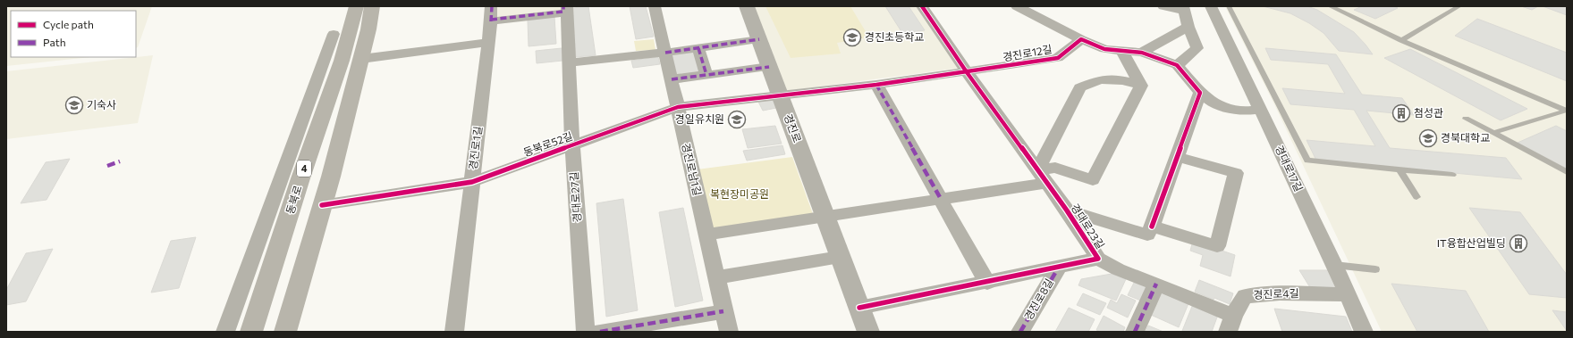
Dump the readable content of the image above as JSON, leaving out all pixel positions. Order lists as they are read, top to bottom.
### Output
{
  "streets": {
    "main road": ["4", "동북로"],
    "street": [
      "경진로12길",
      "경진로",
      "동북로52길",
      "경진로1길",
      "경대로17길",
      "경진로남1길",
      "경대로27길",
      "경대로23길",
      "경진로4길",
      "경진로8길"
    ]
  },
  "crossings": [
    ["경진로12길", "경진로"],
    ["경진로12길", "동북로52길"],
    ["경진로12길", "경대로23길"],
    ["경진로", "동북로52길"],
    ["경진로", "경대로23길"],
    ["동북로52길", "경진로1길"],
    ["동북로52길", "경진로남1길"],
    ["동북로52길", "경대로27길"],
    ["경대로17길", "경진로4길"],
    ["경대로23길", "경진로4길"],
    ["경대로23길", "경진로8길"]
  ],
  "parks": ["복현장미공원"],
  "places": {
    "school or university": [
      "경진초등학교",
      "기숙사",
      "경일유치원",
      "경북대학교"
    ],
    "building": ["첨성관", "IT융합산업빌딩"]
  },
  "legend": ["Cycle path", "Path"]
}
